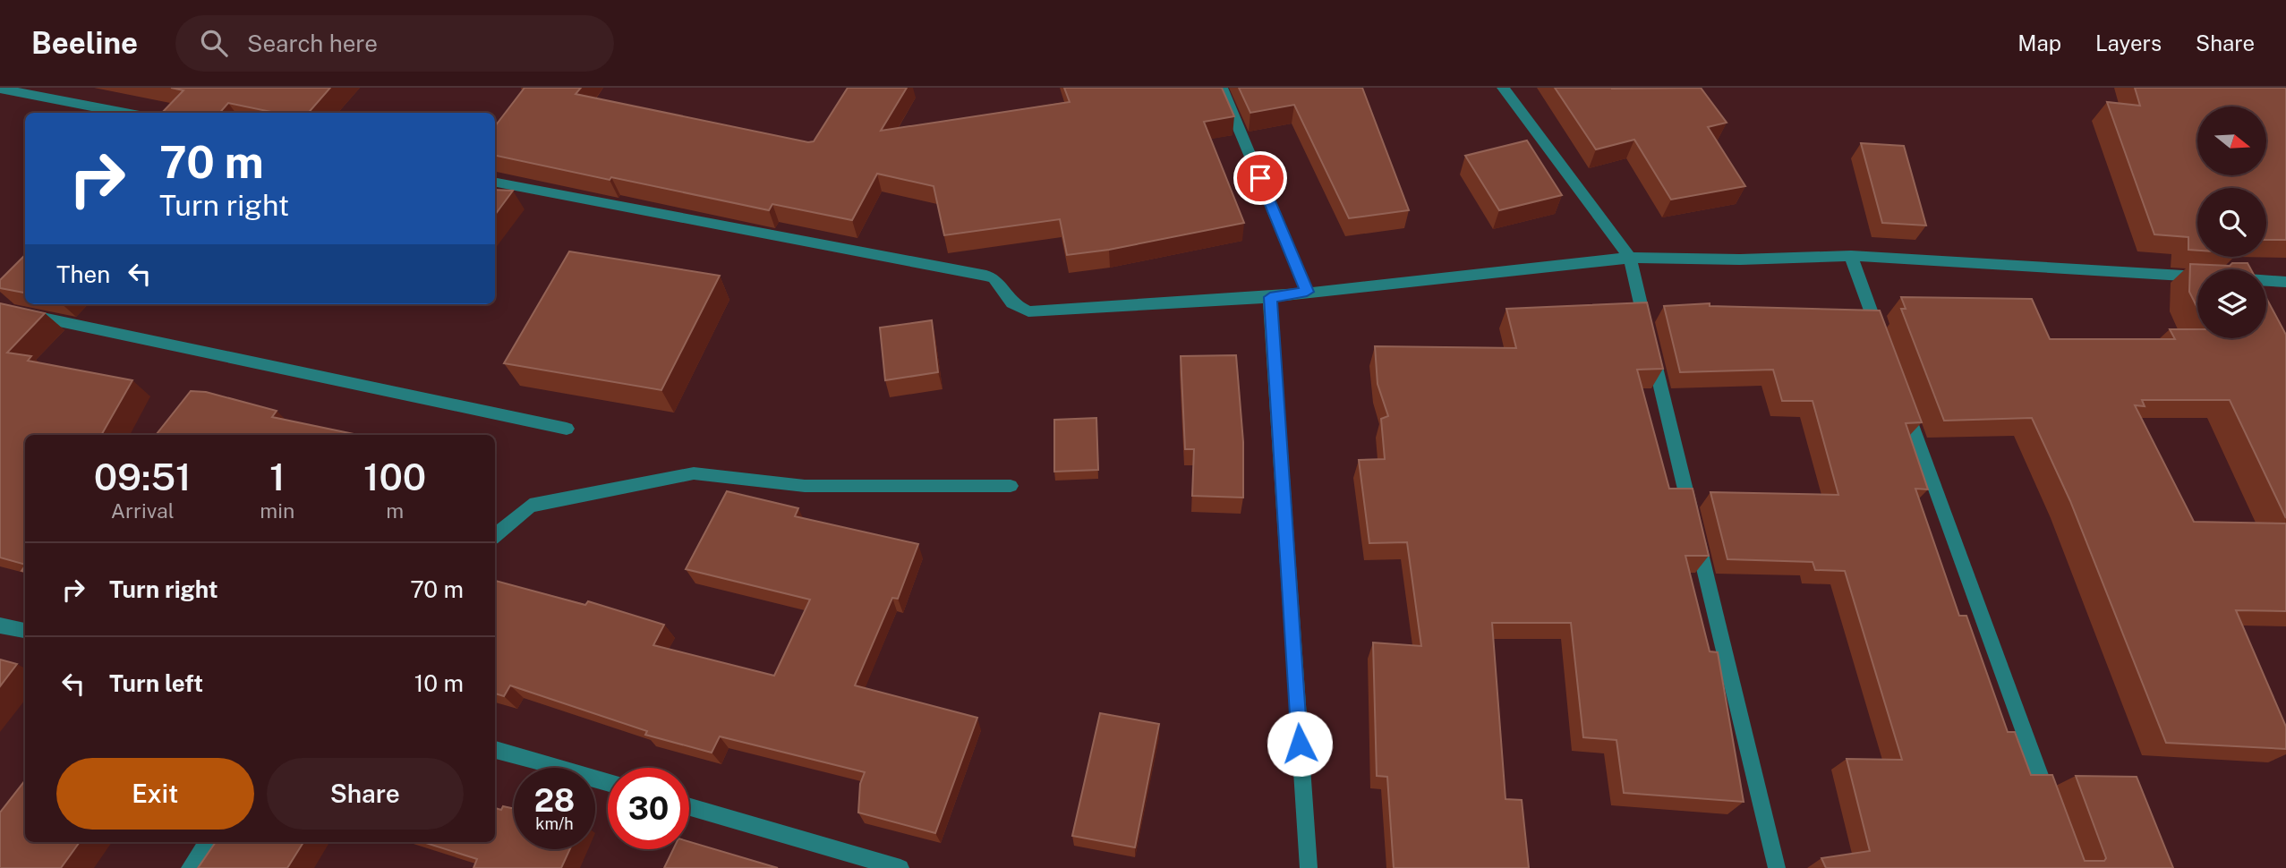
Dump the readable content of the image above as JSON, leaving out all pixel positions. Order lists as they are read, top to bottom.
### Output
{
  "north": "right",
  "page": {
    "header": "Beeline",
    "search": "Search here",
    "nav": ["Map", "Layers", "Share"],
    "turn": ["70 m", "Turn right"],
    "then": "Then",
    "eta": [
      "09:51",
      "Arrival",
      "1",
      "min",
      "100",
      "m"
    ],
    "list": [
      {
        "name": "Turn right",
        "value": "70 m"
      },
      {
        "name": "Turn left",
        "value": "10 m"
      }
    ],
    "buttons": ["Exit", "Share"],
    "speed": "28 km/h",
    "limit": "30"
  }
}
